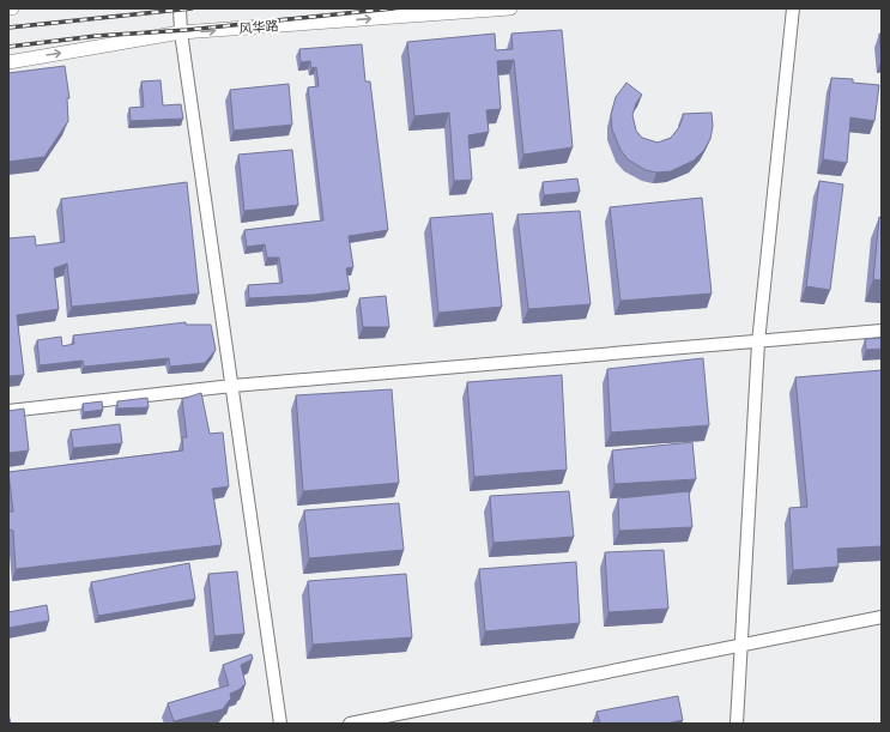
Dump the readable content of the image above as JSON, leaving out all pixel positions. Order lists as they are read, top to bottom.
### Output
{
  "streets": {
    "main road": ["风华路"]
  },
  "one_way": ["风华路"]
}
